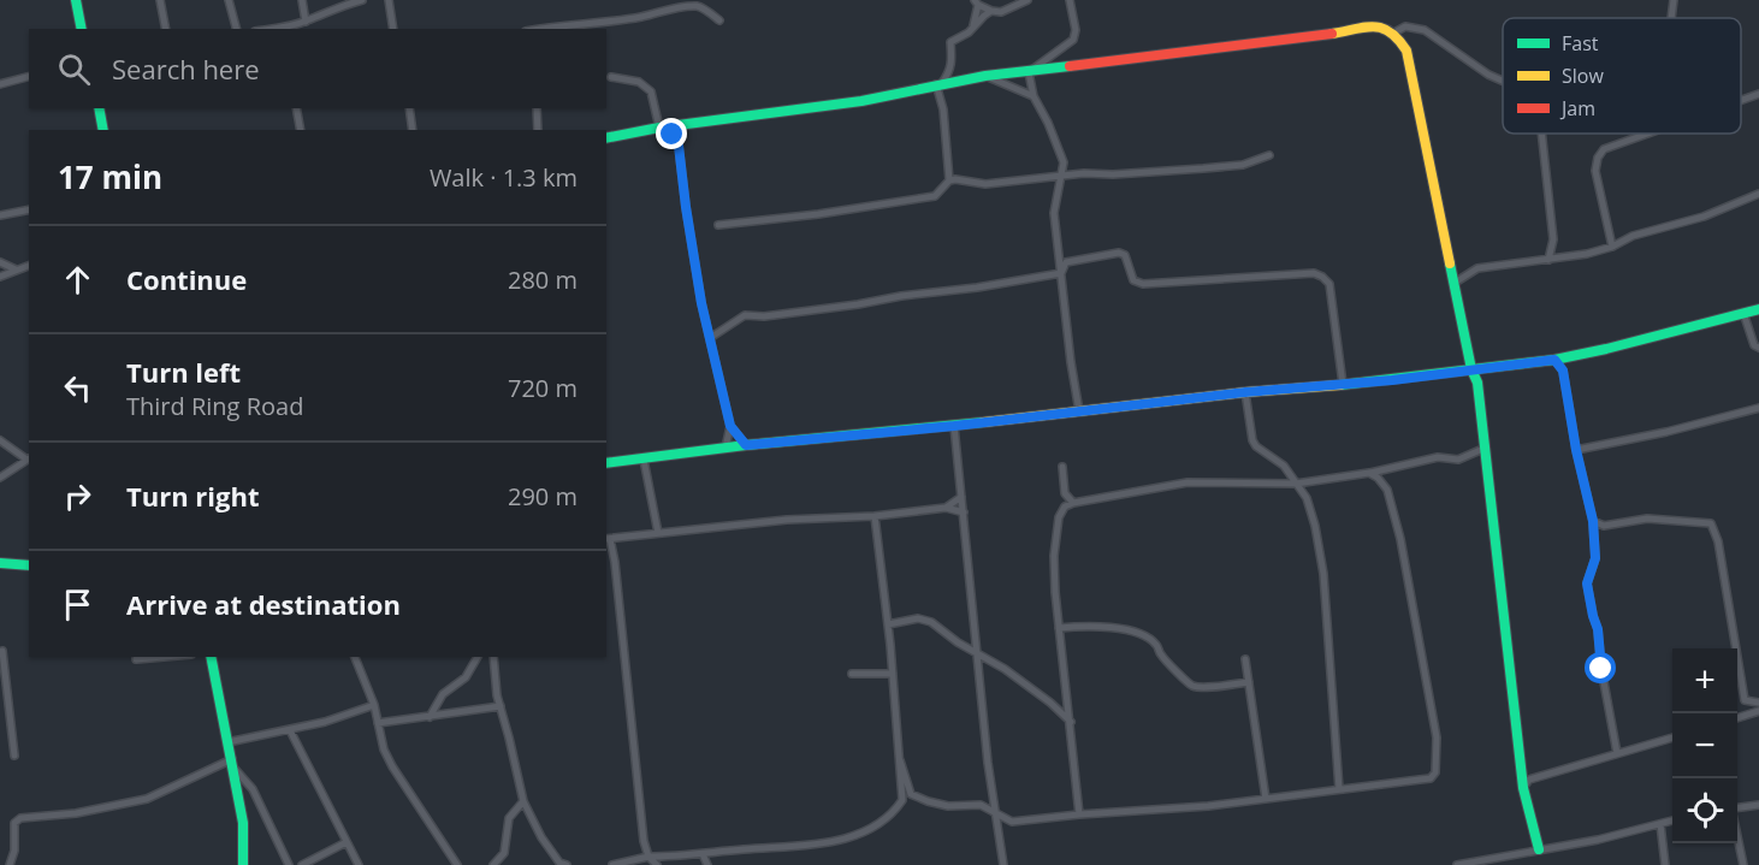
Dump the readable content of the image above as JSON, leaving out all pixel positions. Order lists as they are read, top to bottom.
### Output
{
  "legend": ["Fast", "Slow", "Jam"],
  "page": {
    "search": "Search here",
    "heading": ["17 min", "Walk · 1.3 km"],
    "list": [
      ["Continue", "280 m"],
      ["Turn left", "Third Ring Road", "720 m"],
      ["Turn right", "290 m"],
      "Arrive at destination"
    ],
    "map_buttons": ["+", "−"]
  }
}
